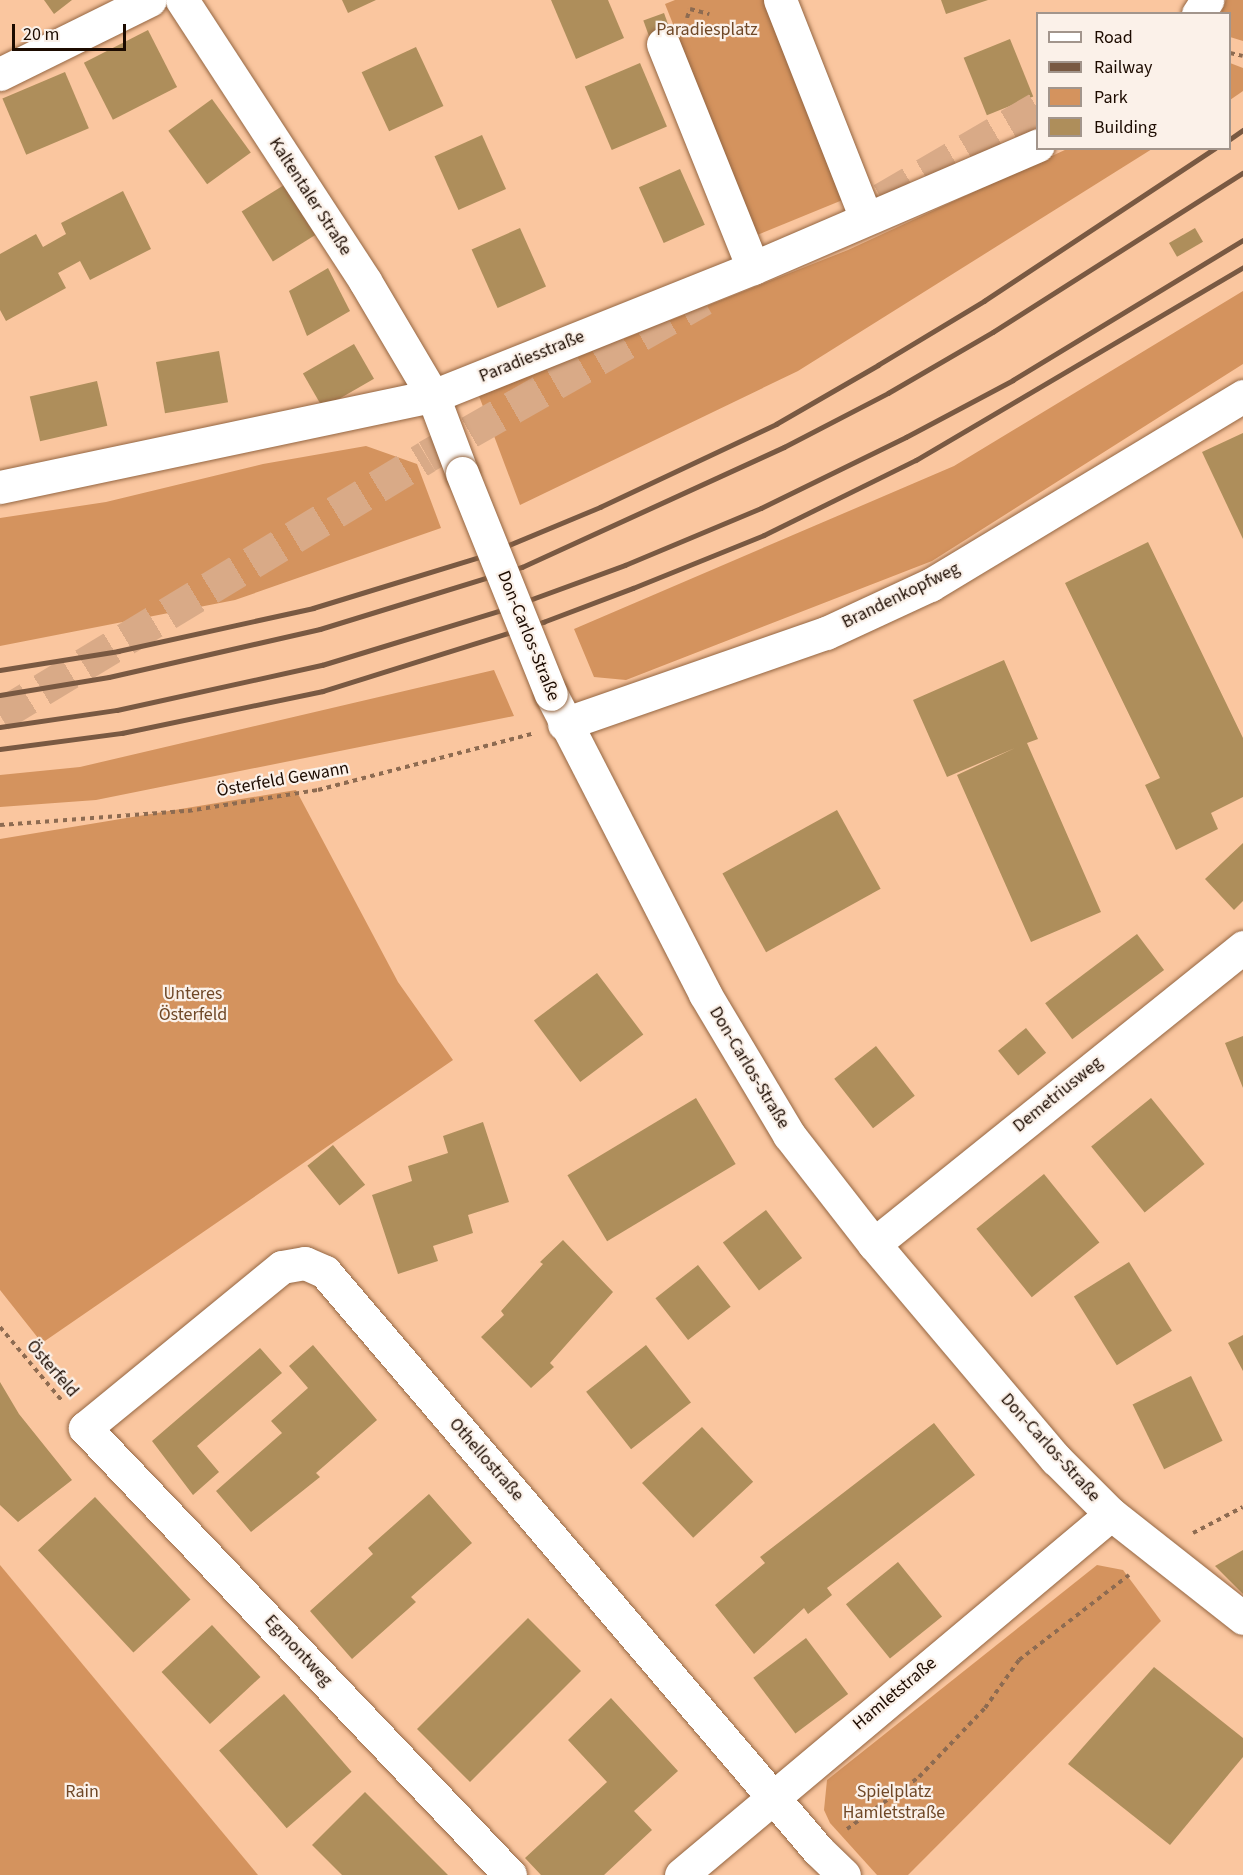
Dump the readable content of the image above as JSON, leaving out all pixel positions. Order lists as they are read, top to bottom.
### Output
{
  "streets": {
    "street": [
      "Kaltentaler Straße",
      "Paradiesstraße",
      "Brandenkopfweg",
      "Don-Carlos-Straße",
      "Demetriusweg",
      "Othellostraße",
      "Egmontweg",
      "Hamletstraße"
    ],
    "path": ["Österfeld Gewann", "Österfeld"]
  },
  "crossings": [
    ["Kaltentaler Straße", "Paradiesstraße"],
    ["Kaltentaler Straße", "Don-Carlos-Straße"],
    ["Paradiesstraße", "Don-Carlos-Straße"],
    ["Brandenkopfweg", "Don-Carlos-Straße"],
    ["Brandenkopfweg", "Österfeld Gewann"],
    ["Don-Carlos-Straße", "Österfeld Gewann"],
    ["Don-Carlos-Straße", "Demetriusweg"],
    ["Don-Carlos-Straße", "Hamletstraße"],
    ["Österfeld", "Othellostraße"],
    ["Österfeld", "Egmontweg"],
    ["Othellostraße", "Egmontweg"],
    ["Othellostraße", "Hamletstraße"]
  ],
  "parks": [
    "Paradiesplatz",
    "Unteres Österfeld",
    "Rain",
    "Spielplatz Hamletstraße"
  ],
  "legend": [
    "Road",
    "Railway",
    "Park",
    "Building"
  ],
  "scale_bar": "20 m"
}
